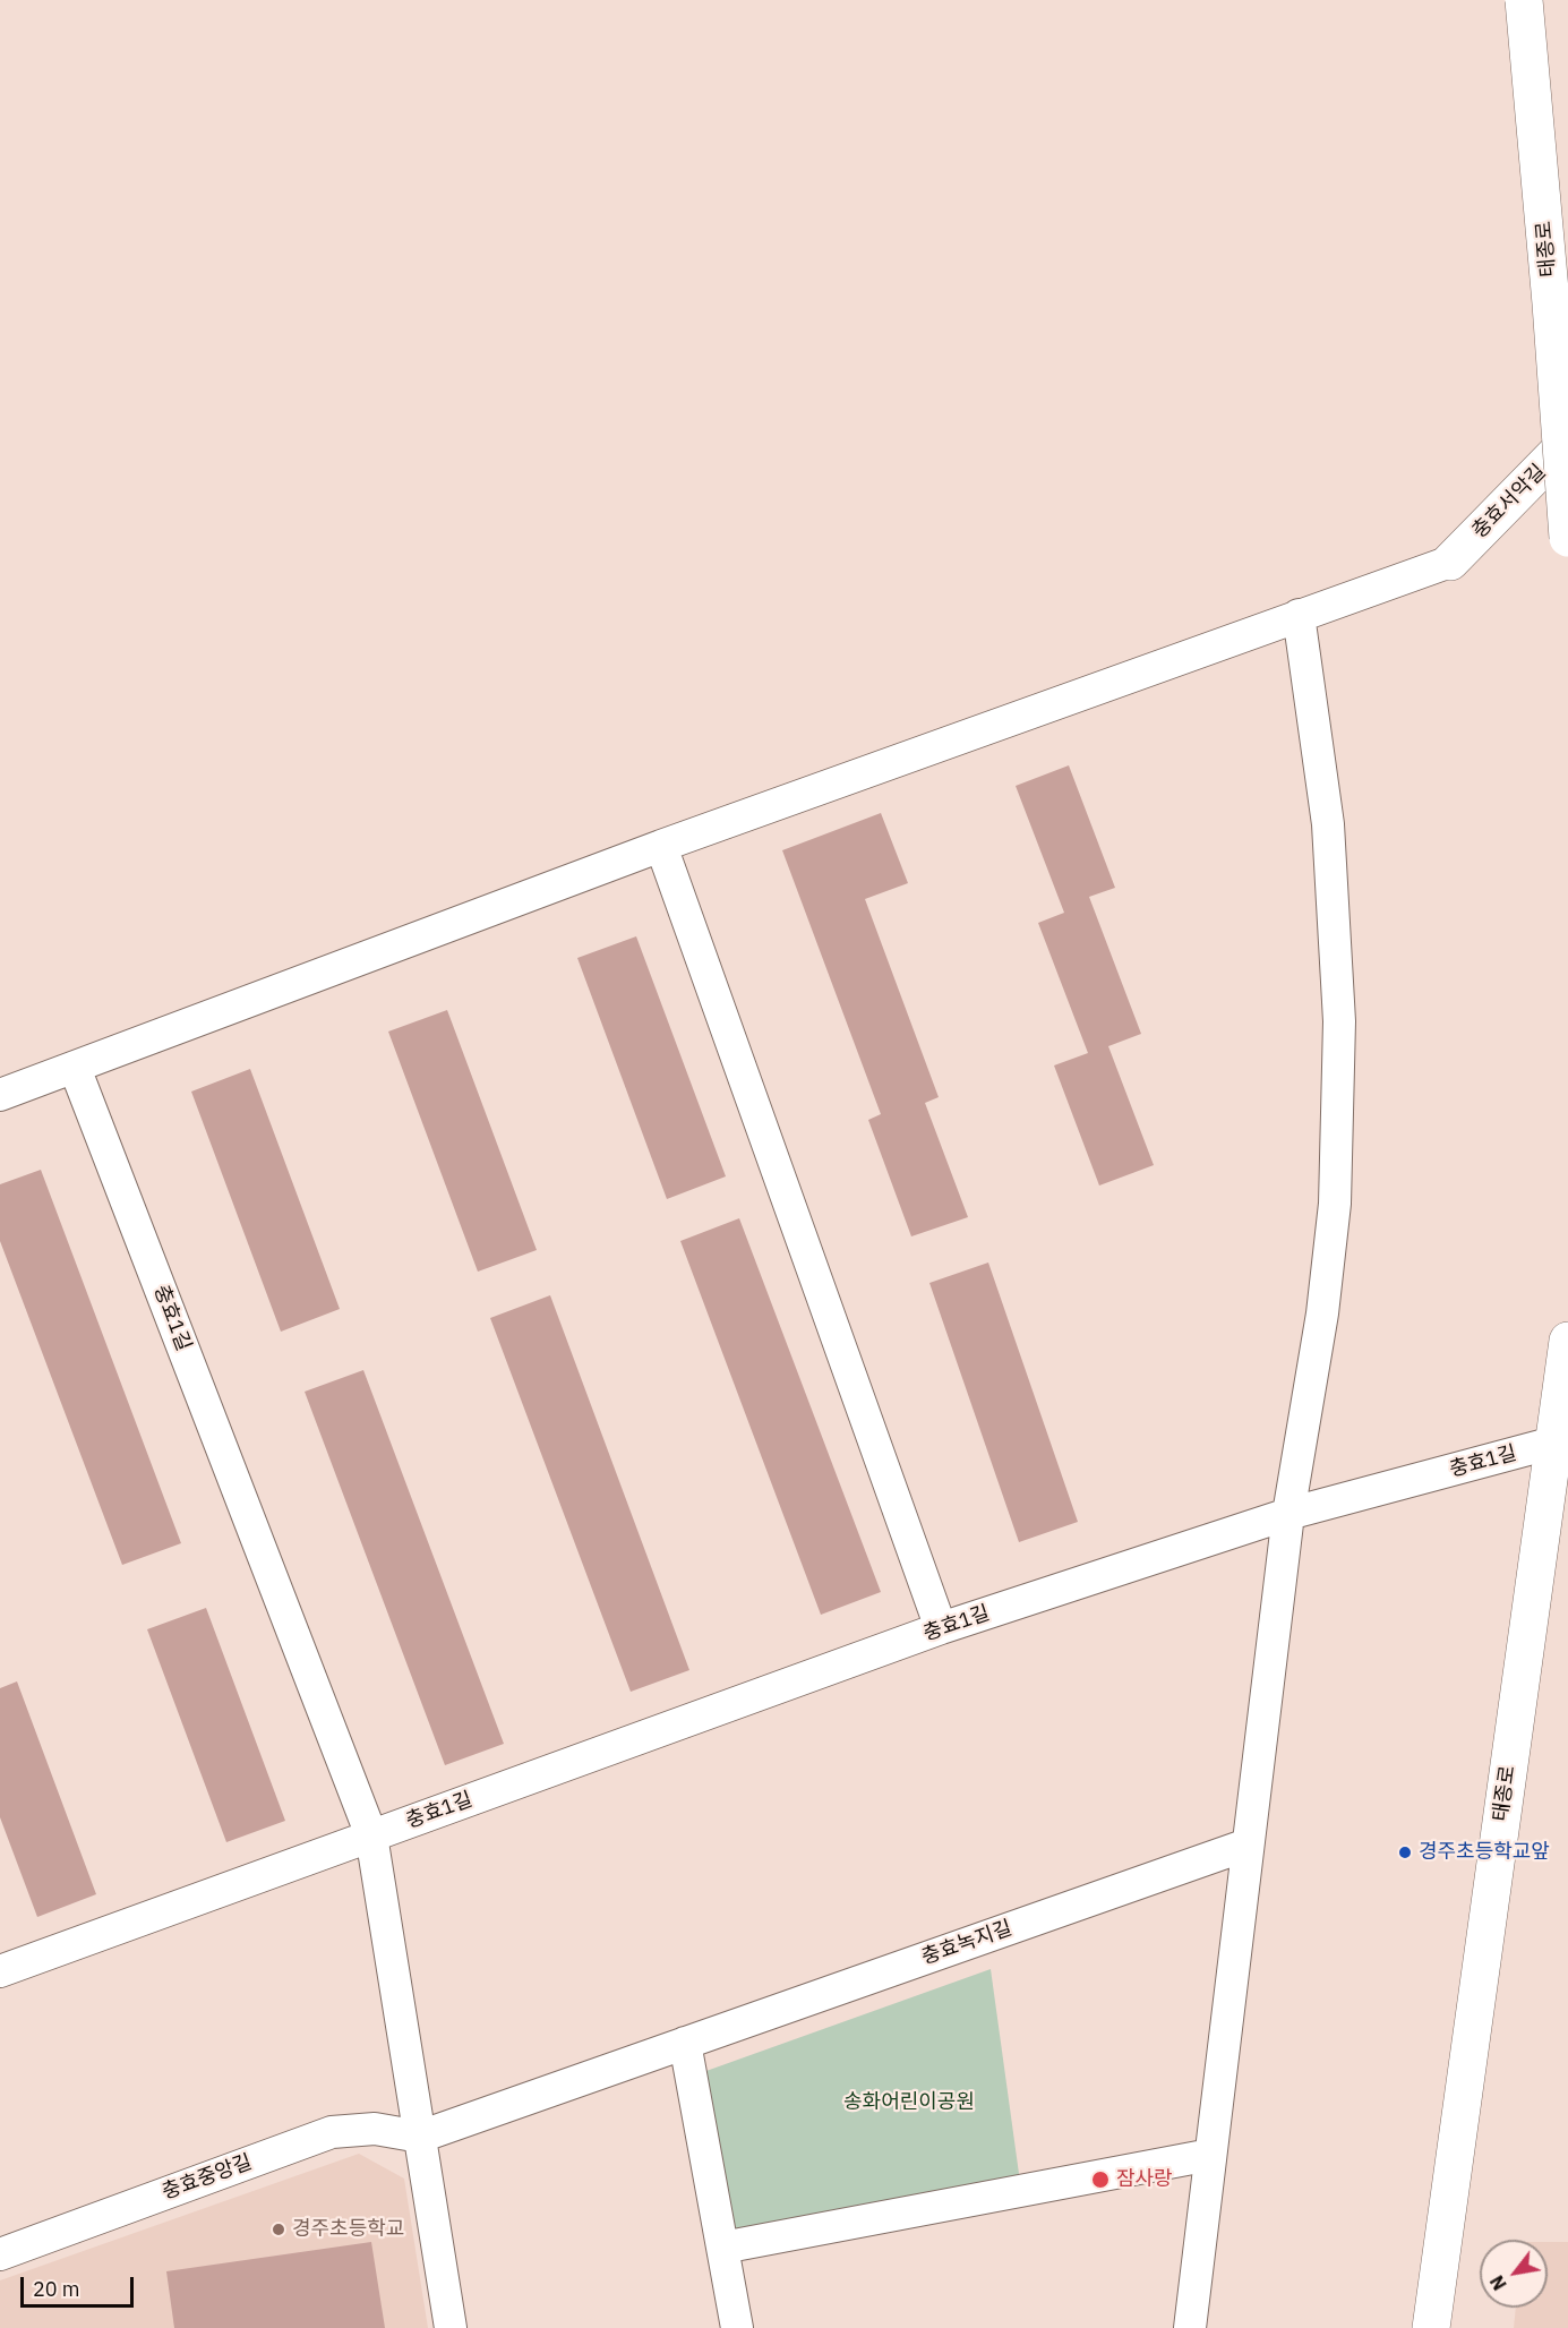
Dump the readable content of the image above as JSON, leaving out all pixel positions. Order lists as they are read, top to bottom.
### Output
{
  "streets": {
    "street": [
      "태종로",
      "충효서악길",
      "충효1길",
      "충효녹지길",
      "충효중앙길"
    ]
  },
  "crossings": [
    ["태종로", "충효1길"],
    ["충효녹지길", "충효중앙길"]
  ],
  "parks": ["송화어린이공원"],
  "places": ["경주초등학교앞", "잠사랑", "경주초등학교"],
  "scale_bar": "20 m",
  "north": "bottom left"
}
